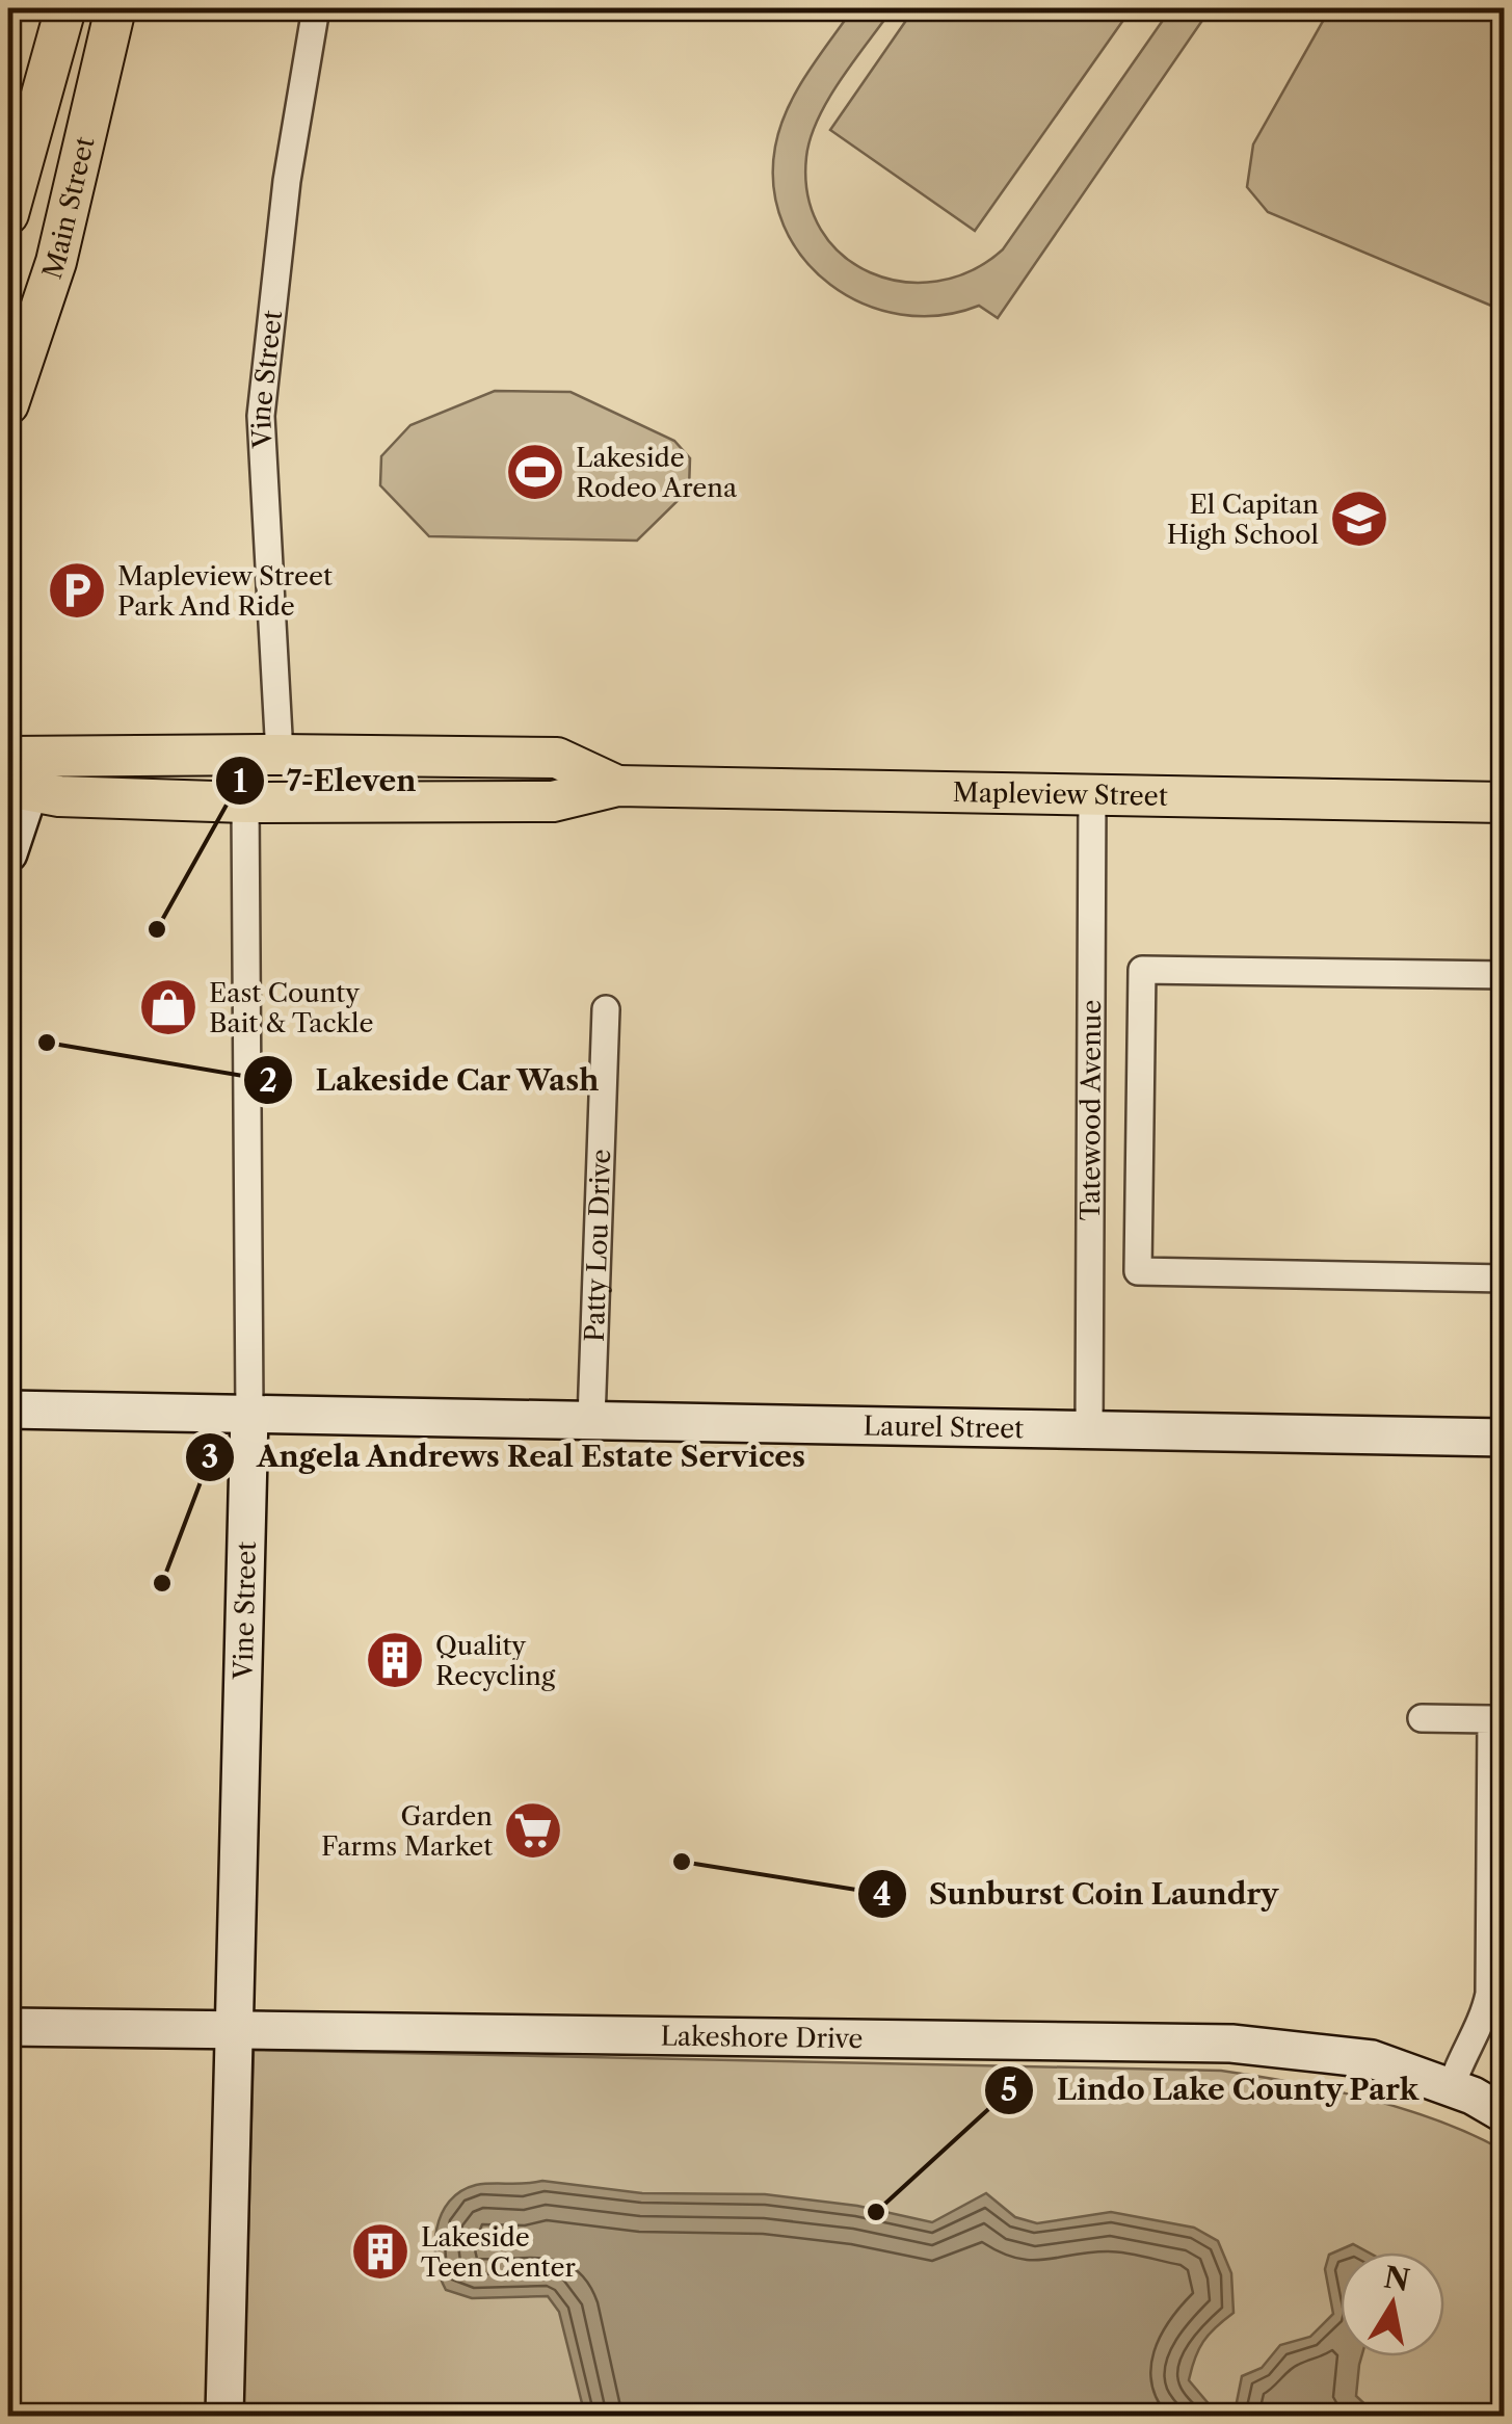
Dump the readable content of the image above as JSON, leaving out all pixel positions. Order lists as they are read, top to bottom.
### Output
{
  "streets": {
    "main road": ["Main Street", "Mapleview Street"],
    "street": [
      "Vine Street",
      "Tatewood Avenue",
      "Patty Lou Drive",
      "Laurel Street",
      "Lakeshore Drive"
    ]
  },
  "crossings": [
    ["Vine Street", "Mapleview Street"],
    ["Vine Street", "Laurel Street"],
    ["Vine Street", "Lakeshore Drive"],
    ["Mapleview Street", "Tatewood Avenue"],
    ["Tatewood Avenue", "Laurel Street"],
    ["Patty Lou Drive", "Laurel Street"]
  ],
  "places": {
    "sports": ["Lakeside Rodeo Arena"],
    "school or university": ["El Capitan High School"],
    "parking": ["Mapleview Street Park And Ride"],
    "other": [
      "7-Eleven",
      "Lakeside Car Wash",
      "Angela Andrews Real Estate Services",
      "Sunburst Coin Laundry",
      "Lindo Lake County Park"
    ],
    "shop": ["East County Bait & Tackle"],
    "building": ["Quality Recycling", "Lakeside Teen Center"],
    "supermarket": ["Garden Farms Market"]
  },
  "north": "top"
}
